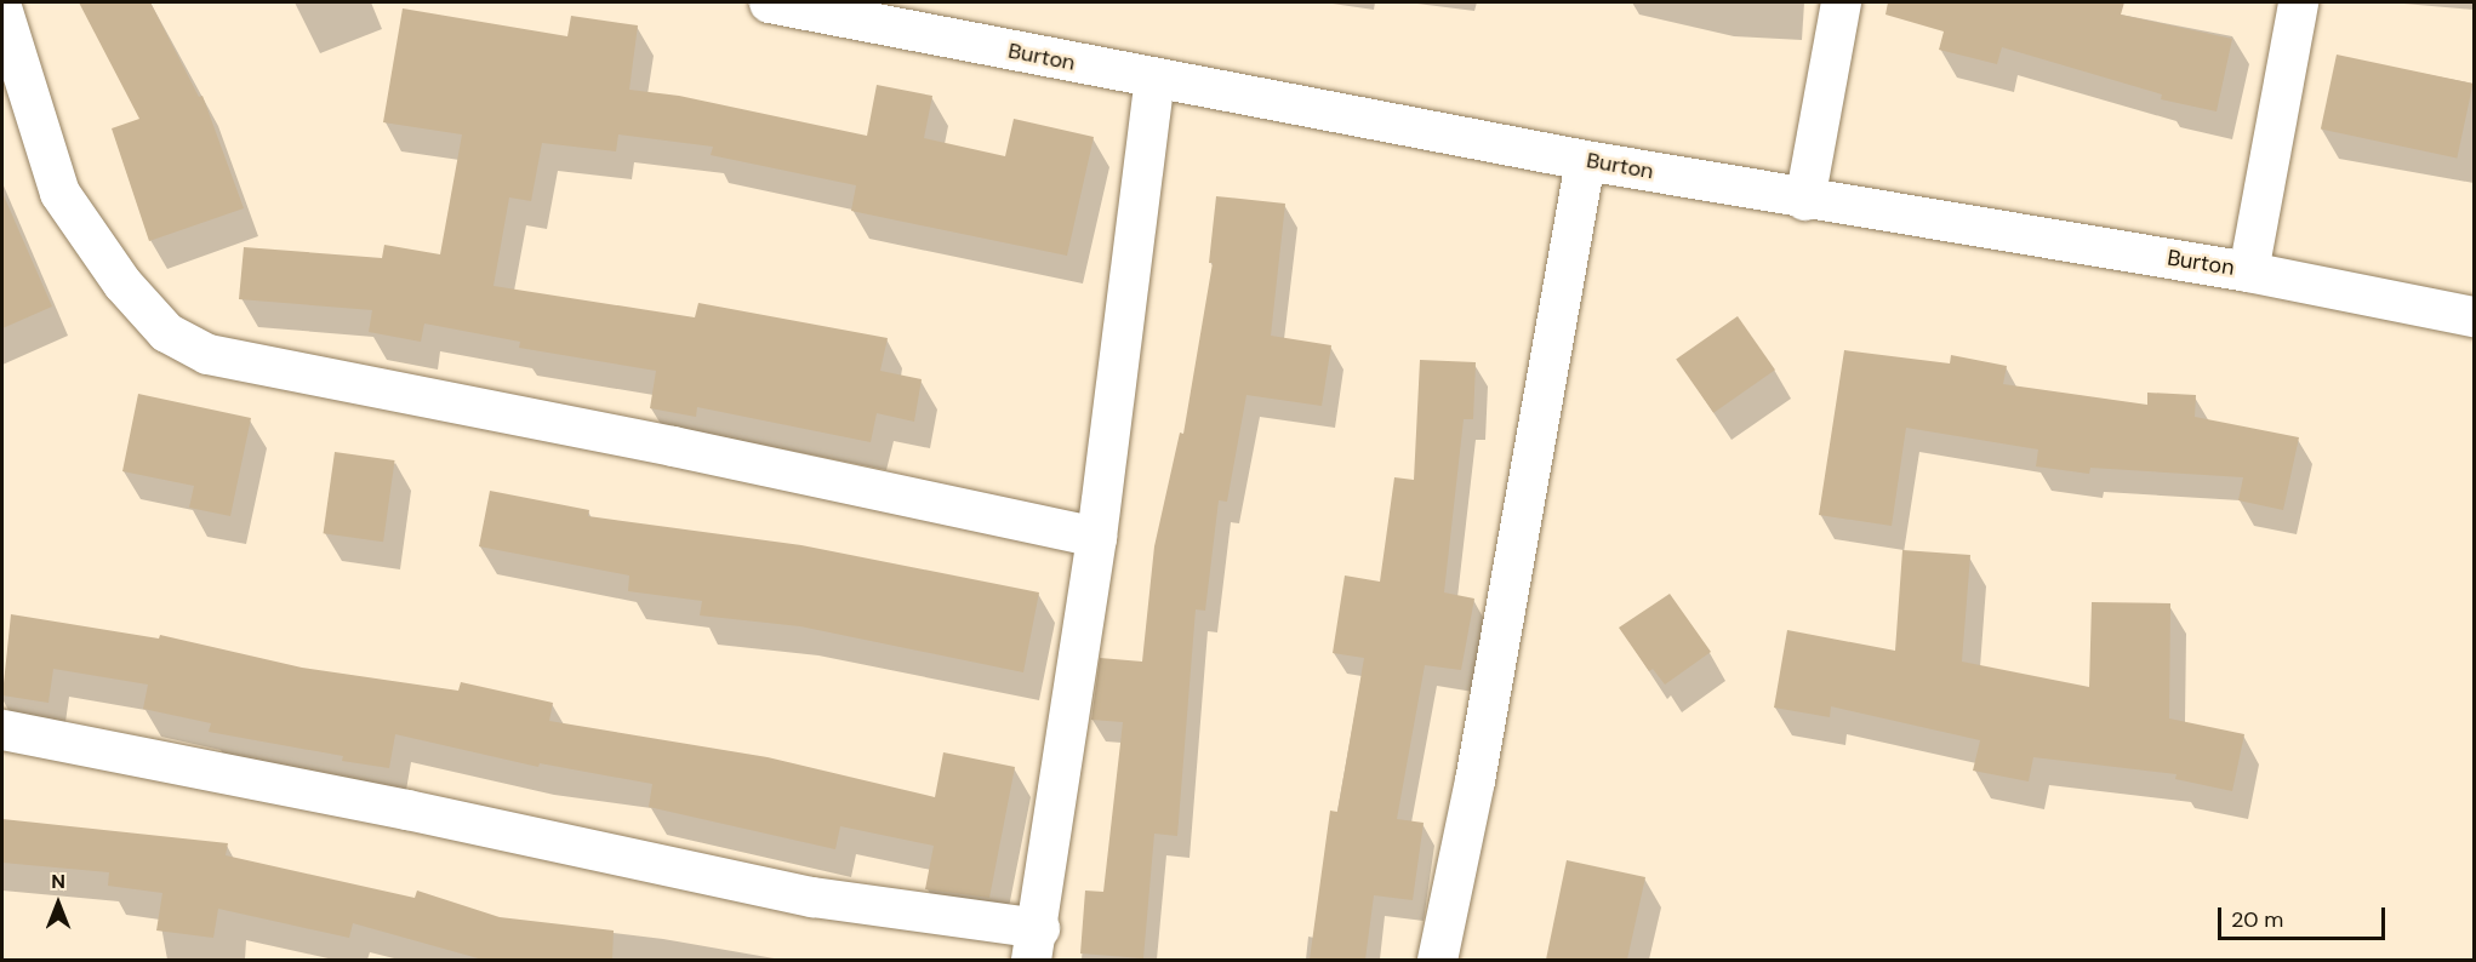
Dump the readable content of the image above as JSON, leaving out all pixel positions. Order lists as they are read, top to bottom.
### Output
{
  "streets": {
    "street": ["Burton"]
  },
  "scale_bar": "20 m",
  "north": "top"
}
